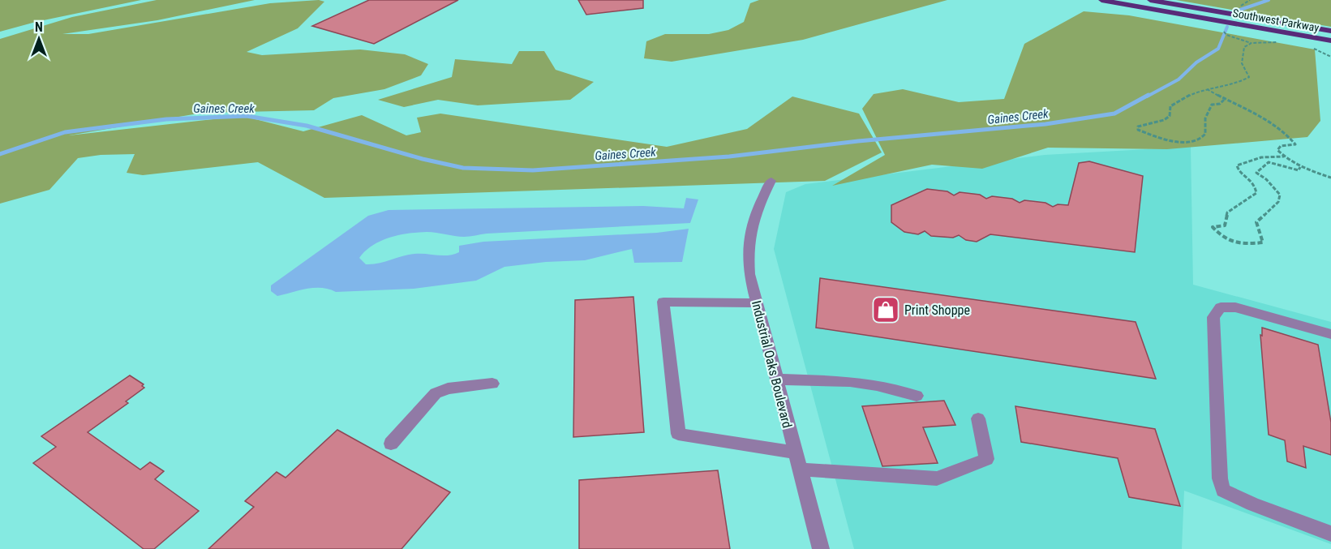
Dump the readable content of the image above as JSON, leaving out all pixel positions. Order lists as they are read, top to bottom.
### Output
{
  "streets": {
    "main road": ["Southwest Parkway"],
    "street": ["Industrial Oaks Boulevard"]
  },
  "water": ["Gaines Creek"],
  "places": {
    "shop": ["Print Shoppe"]
  },
  "north": "top"
}
